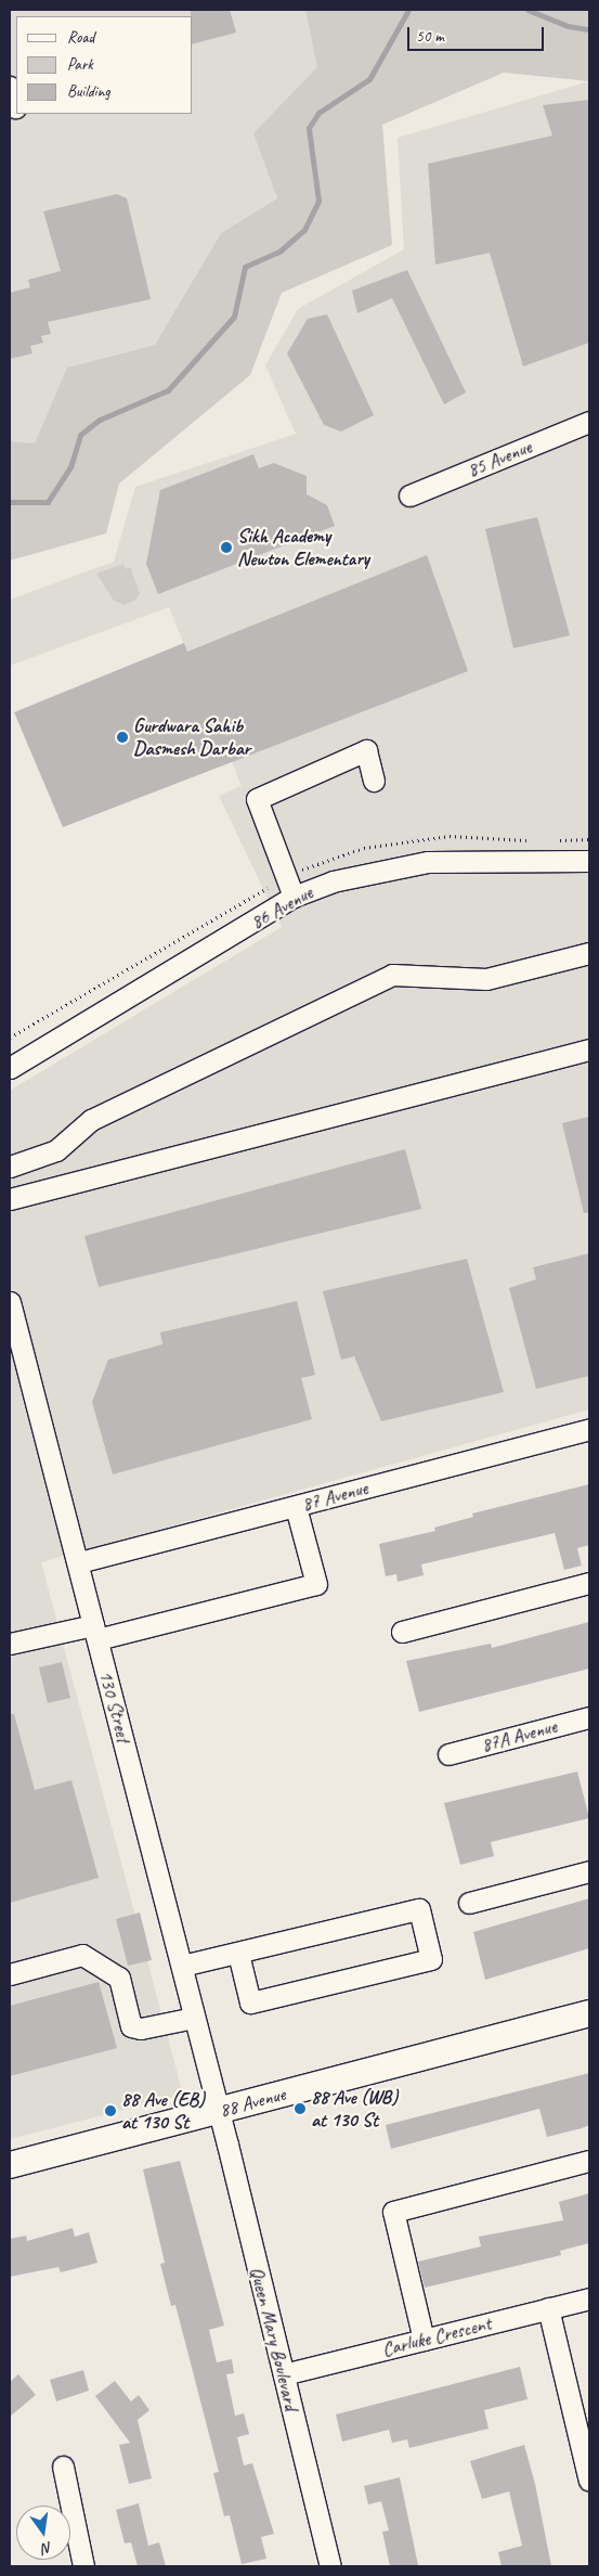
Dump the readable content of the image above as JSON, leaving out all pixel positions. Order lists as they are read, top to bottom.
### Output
{
  "streets": {
    "main road": ["88 Avenue"],
    "street": [
      "85 Avenue",
      "86 Avenue",
      "87 Avenue",
      "130 Street",
      "87A Avenue",
      "Carluke Crescent",
      "Queen Mary Boulevard"
    ]
  },
  "crossings": [
    ["87 Avenue", "130 Street"],
    ["130 Street", "88 Avenue"],
    ["130 Street", "Queen Mary Boulevard"],
    ["88 Avenue", "Queen Mary Boulevard"],
    ["Carluke Crescent", "Queen Mary Boulevard"]
  ],
  "places": [
    "Sikh Academy Newton Elementary",
    "Gurdwara Sahib Dasmesh Darbar",
    "88 Ave (WB) at 130 St",
    "88 Ave (EB) at 130 St"
  ],
  "legend": ["Road", "Park", "Building"],
  "scale_bar": "50 m",
  "north": "bottom"
}
